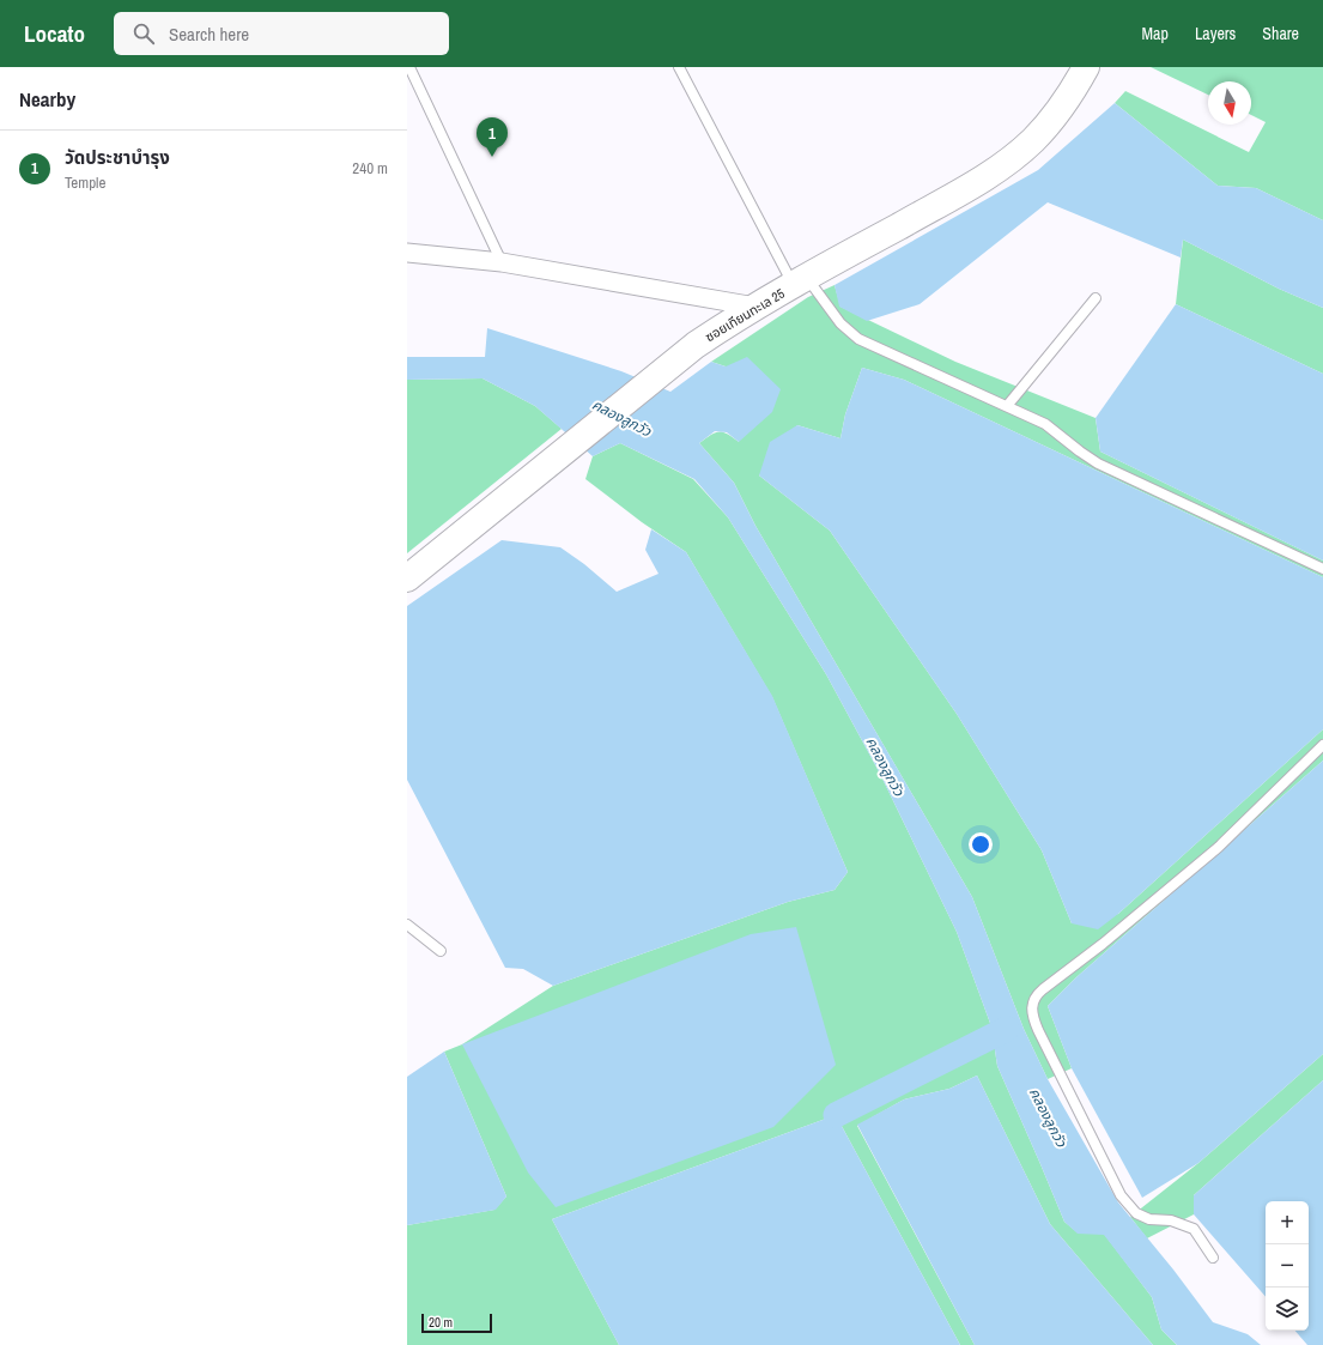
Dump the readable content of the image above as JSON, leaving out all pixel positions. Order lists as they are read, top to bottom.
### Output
{
  "streets": {
    "street": ["ซอยเทียนทะเล 25"]
  },
  "water": ["คลองลูกวัว"],
  "scale_bar": "20 m",
  "north": "bottom",
  "page": {
    "header": "Locato",
    "search": "Search here",
    "nav": ["Map", "Layers", "Share"],
    "heading": "Nearby",
    "pins": "1",
    "list": [
      {
        "mark": "1",
        "name": "วัดประชาบํารุง",
        "note": "Temple",
        "value": "240 m"
      }
    ],
    "map_buttons": ["+", "−"],
    "scale": "20 m"
  }
}
